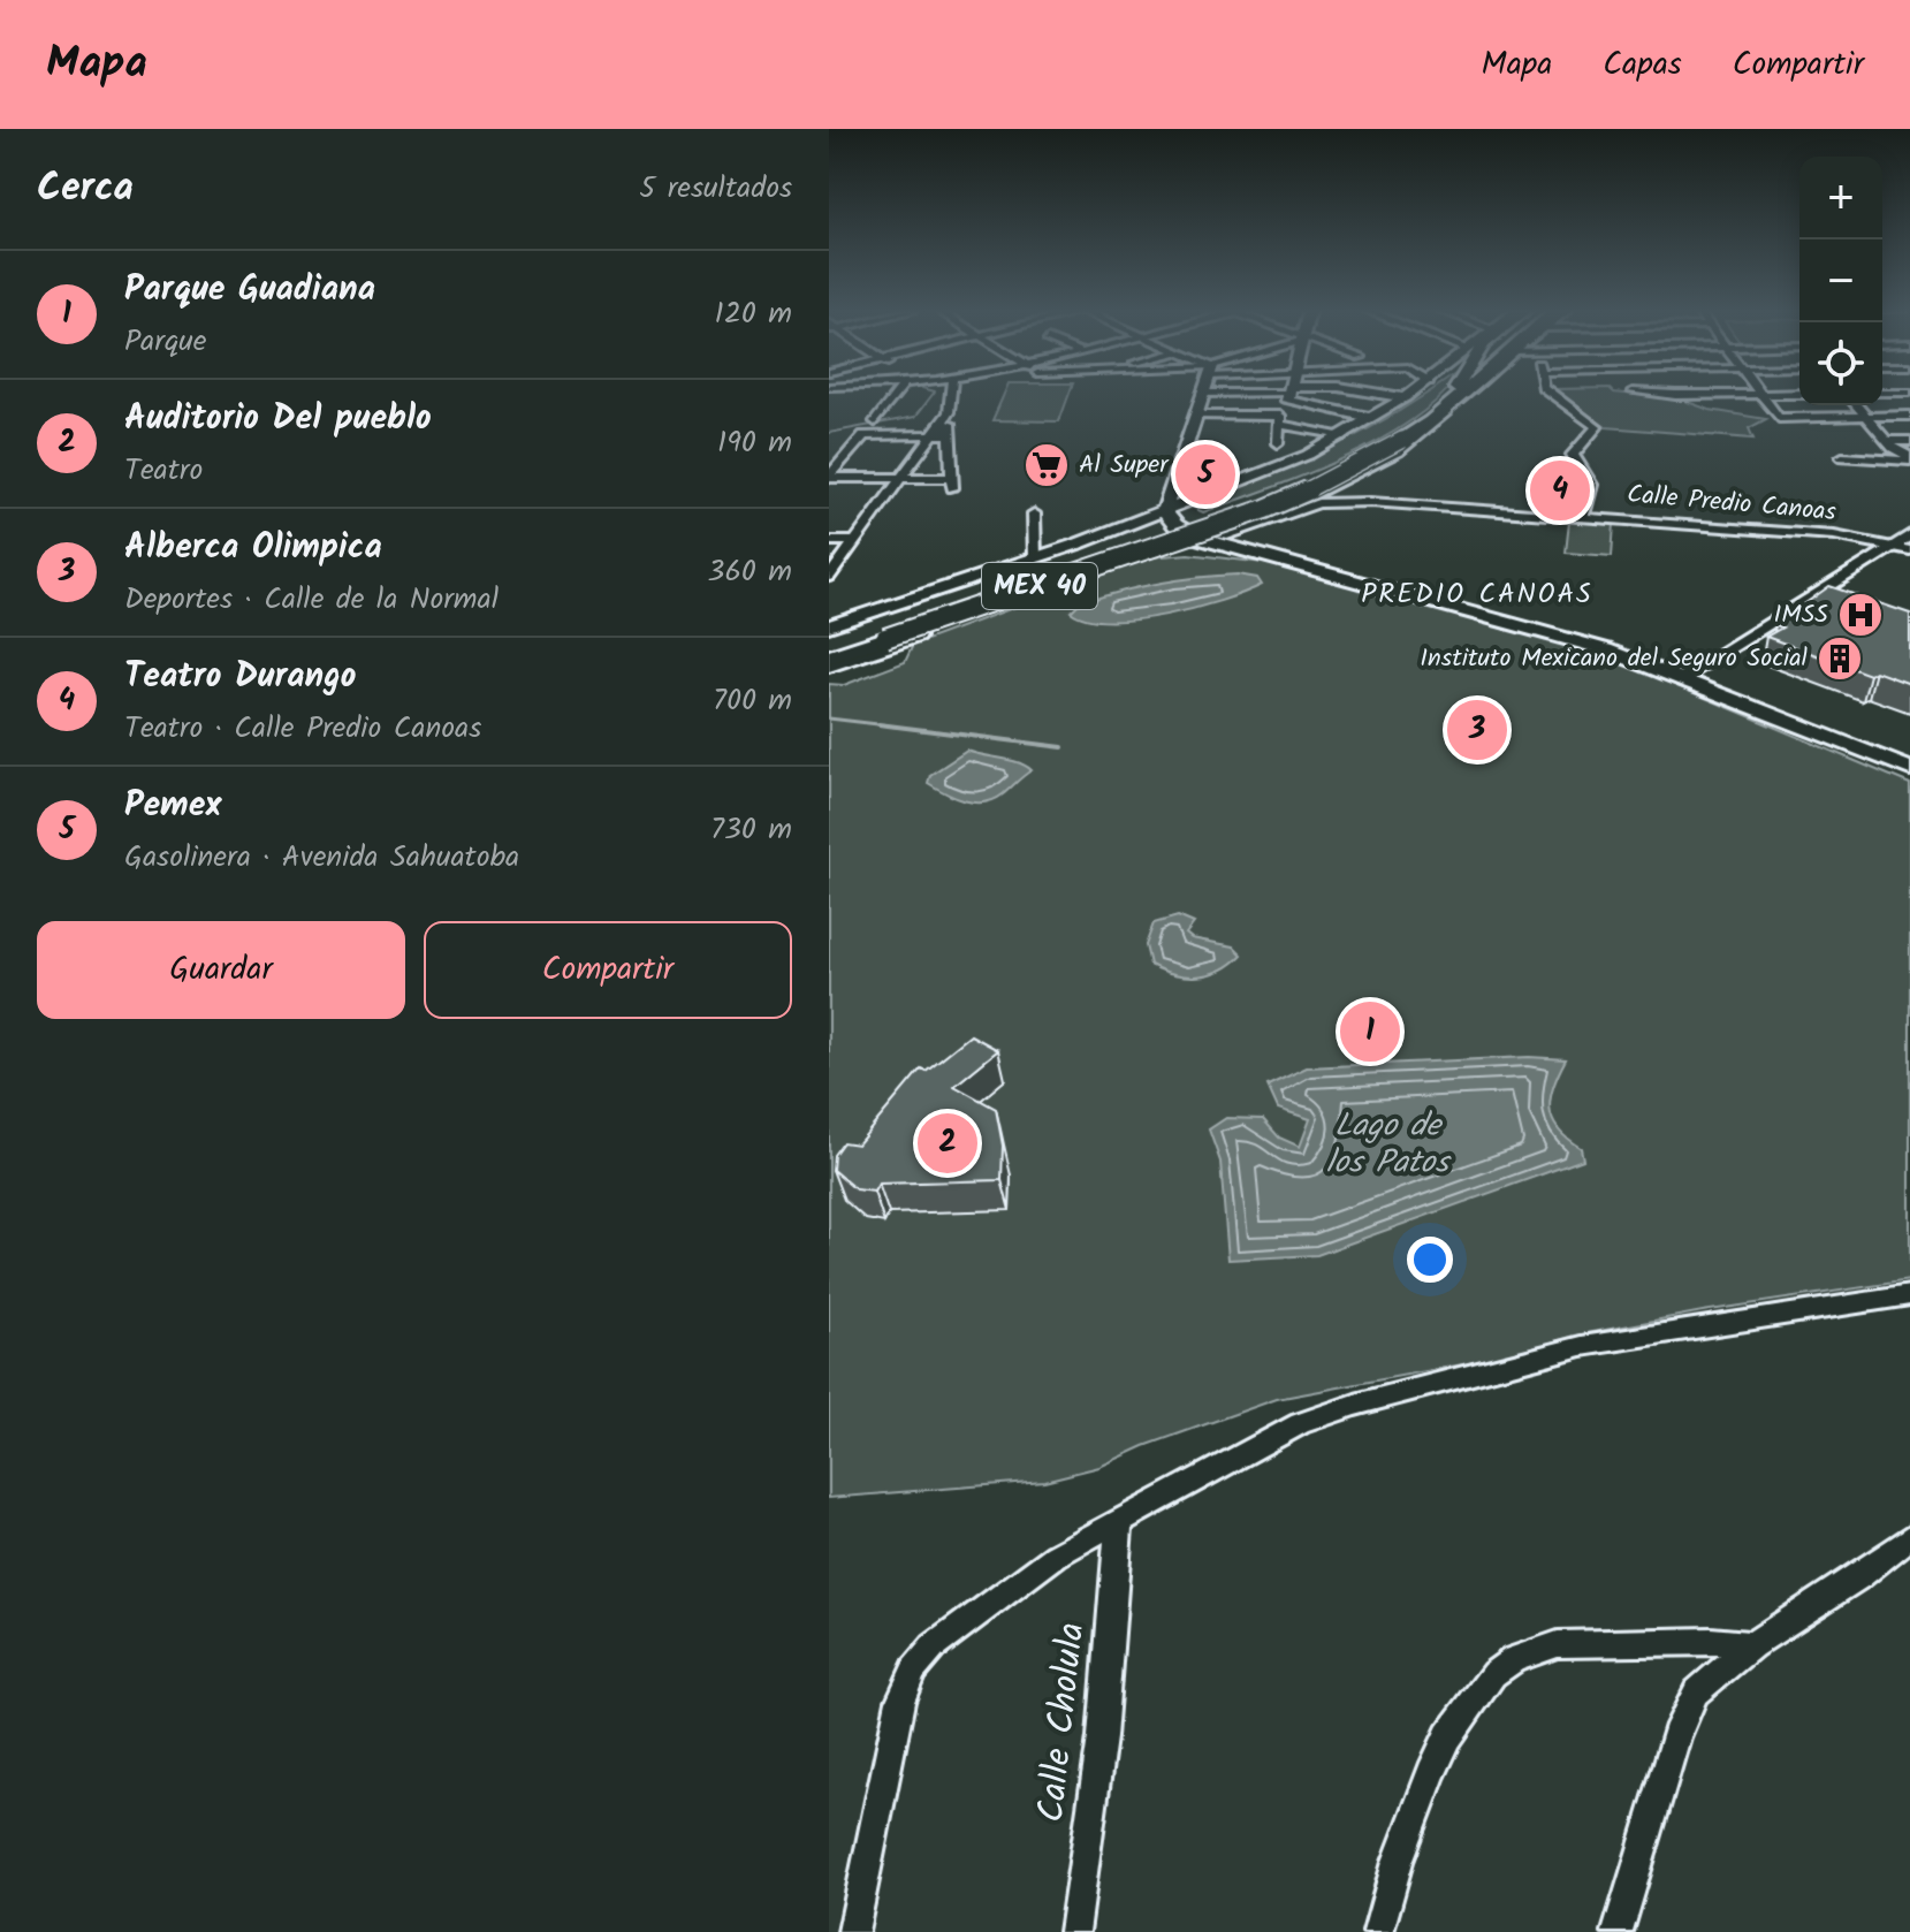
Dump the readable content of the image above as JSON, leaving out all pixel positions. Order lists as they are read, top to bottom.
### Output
{
  "streets": {
    "main road": ["MEX 40"],
    "street": ["Calle Predio Canoas", "Calle Cholula"]
  },
  "districts": ["PREDIO CANOAS"],
  "water": ["Lago de los Patos"],
  "places": {
    "supermarket": ["Al Super"],
    "hospital": ["IMSS"],
    "building": ["Instituto Mexicano del Seguro Social"]
  },
  "page": {
    "header": "Mapa",
    "nav": ["Mapa", "Capas", "Compartir"],
    "heading": ["Cerca", "5 resultados"],
    "map_buttons": ["+", "−"],
    "list": [
      {
        "mark": "1",
        "name": "Parque Guadiana",
        "note": "Parque",
        "value": "120 m"
      },
      {
        "mark": "2",
        "name": "Auditorio Del pueblo",
        "note": "Teatro",
        "value": "190 m"
      },
      {
        "mark": "3",
        "name": "Alberca Olimpica",
        "note": "Deportes · Calle de la Normal",
        "value": "360 m"
      },
      {
        "mark": "4",
        "name": "Teatro Durango",
        "note": "Teatro · Calle Predio Canoas",
        "value": "700 m"
      },
      {
        "mark": "5",
        "name": "Pemex",
        "note": "Gasolinera · Avenida Sahuatoba",
        "value": "730 m"
      }
    ],
    "pins": [
      "5",
      "4",
      "3",
      "1",
      "2"
    ],
    "buttons": ["Guardar", "Compartir"]
  }
}
